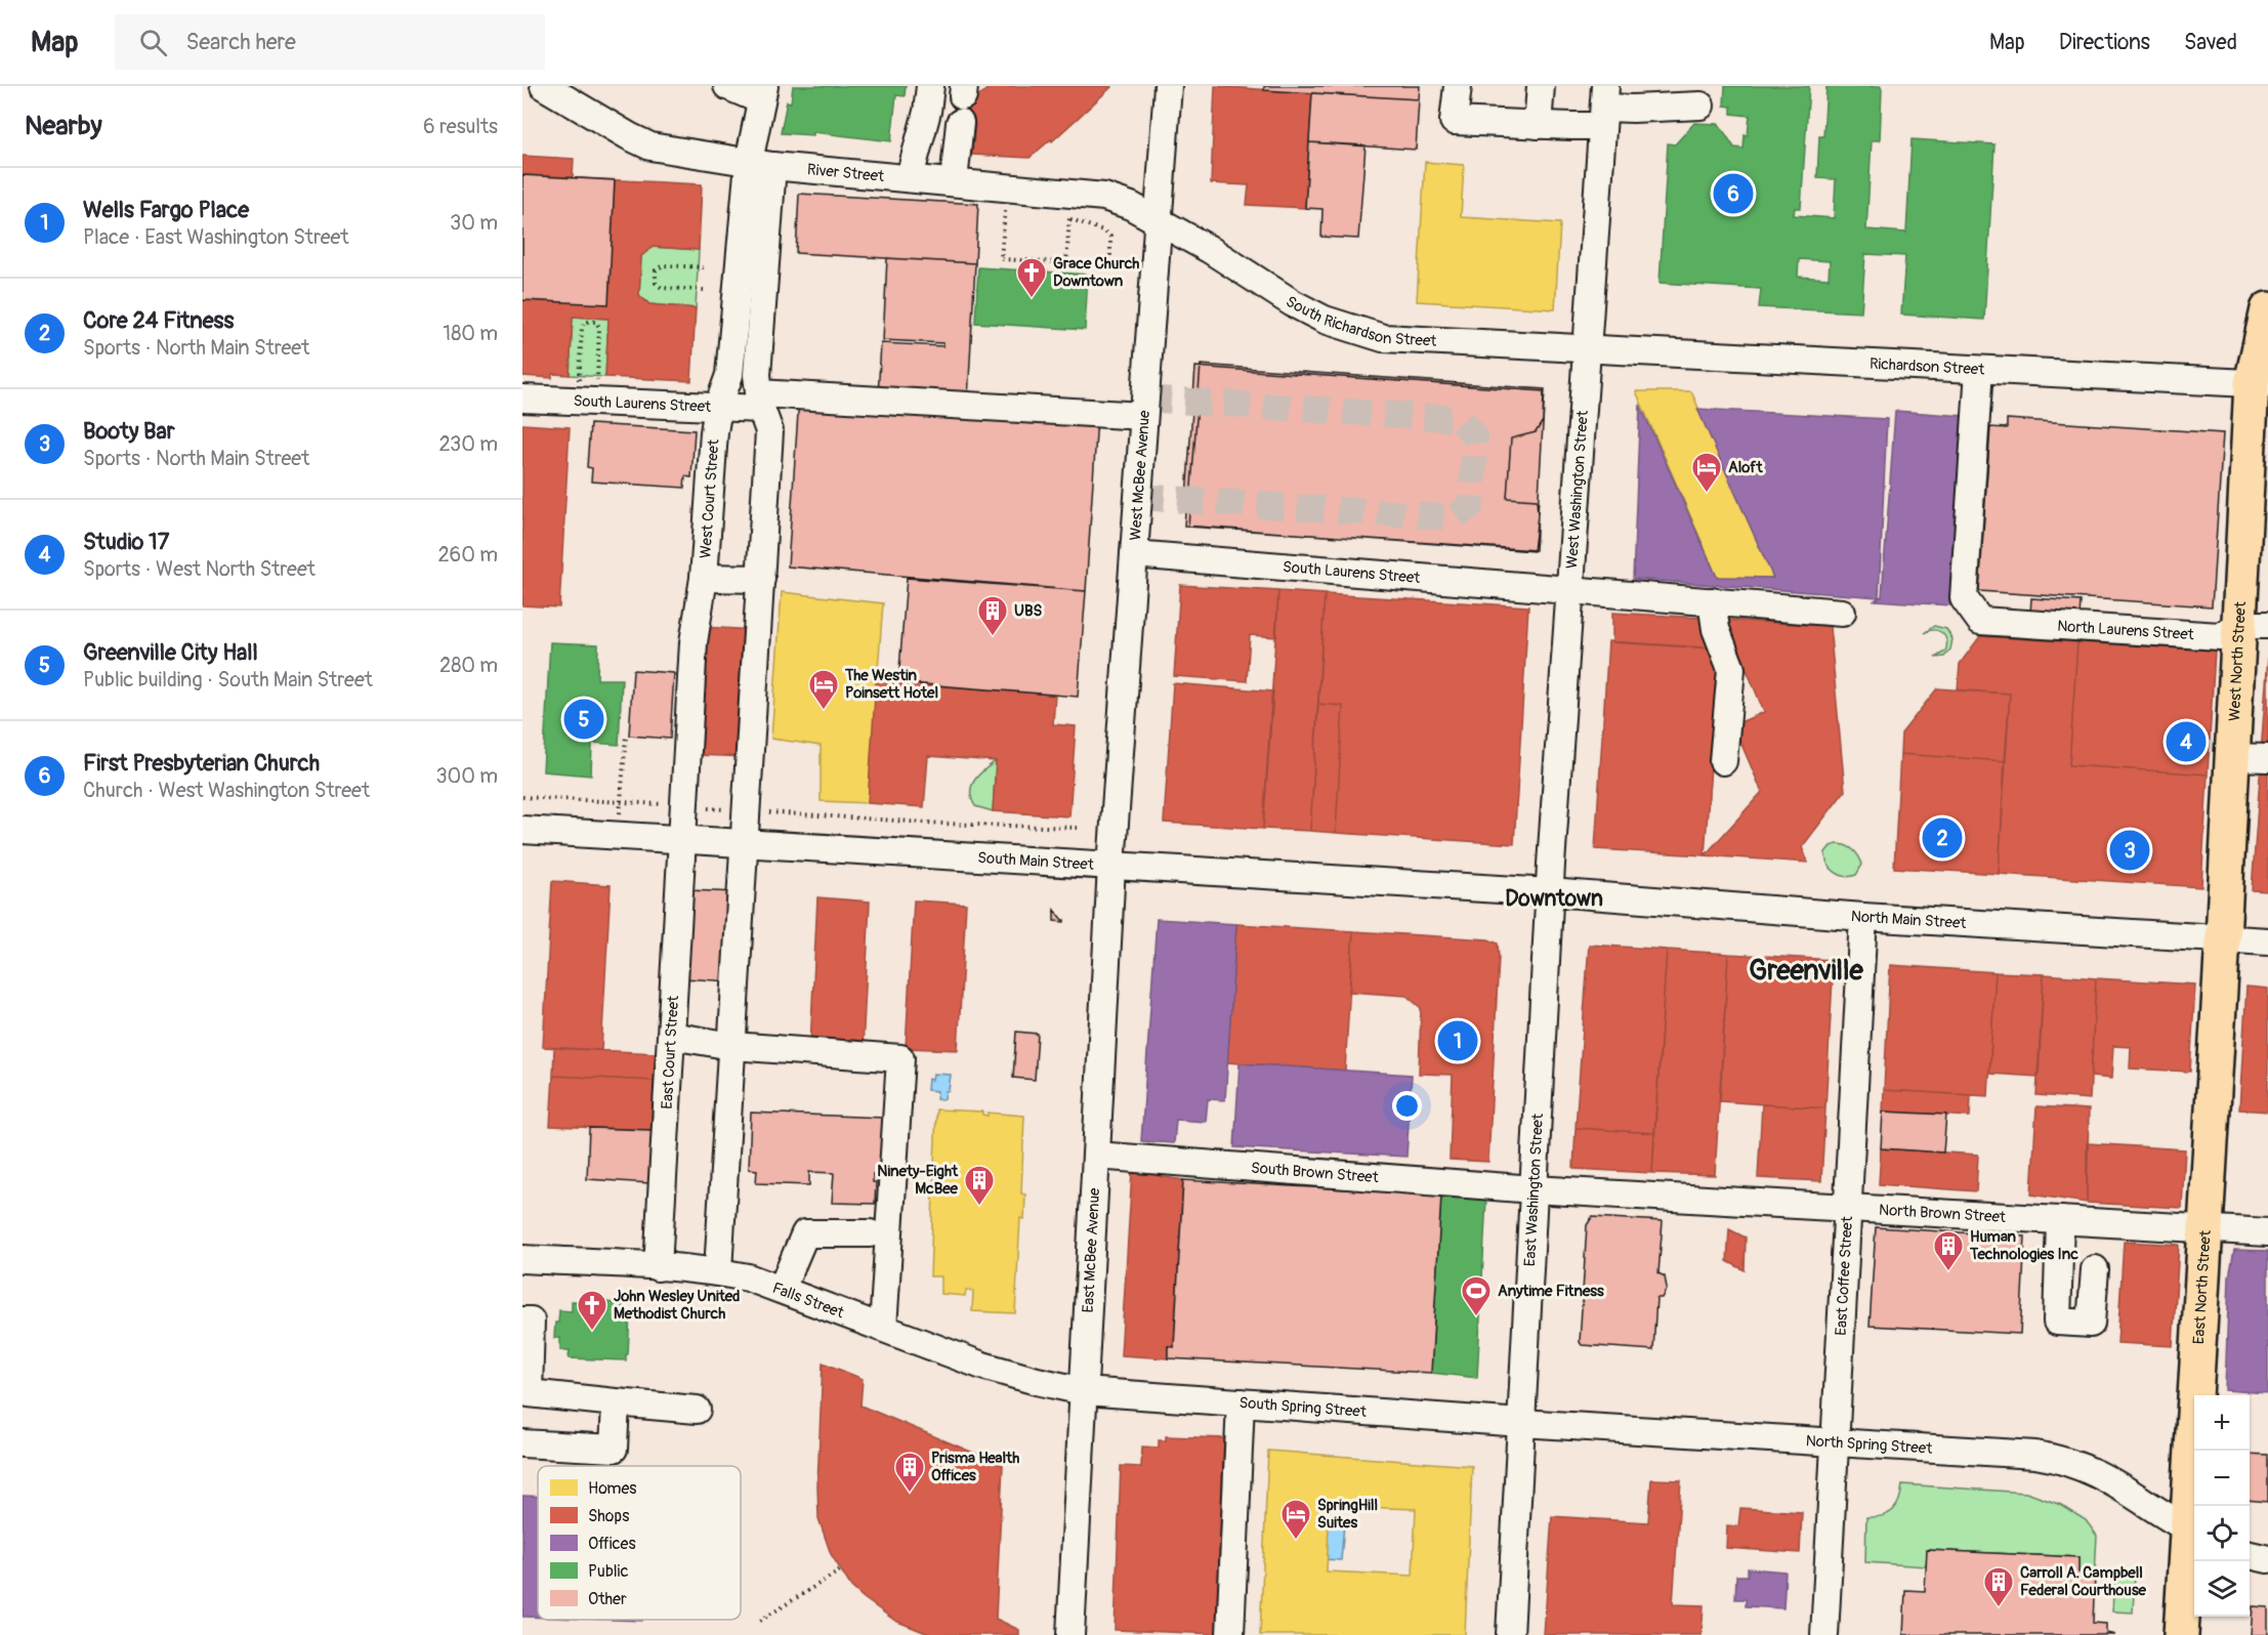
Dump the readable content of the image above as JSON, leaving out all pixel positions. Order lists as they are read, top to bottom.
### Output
{
  "streets": {
    "main road": ["West North Street", "East North Street"],
    "street": [
      "River Street",
      "South Richardson Street",
      "Richardson Street",
      "South Laurens Street",
      "West McBee Avenue",
      "West Washington Street",
      "West Court Street",
      "North Laurens Street",
      "South Main Street",
      "North Main Street",
      "East Court Street",
      "South Brown Street",
      "East Washington Street",
      "North Brown Street",
      "East McBee Avenue",
      "East Coffee Street",
      "Falls Street",
      "South Spring Street",
      "North Spring Street"
    ]
  },
  "crossings": [
    ["River Street", "South Richardson Street"],
    ["River Street", "West McBee Avenue"],
    ["River Street", "West Court Street"],
    ["South Richardson Street", "Richardson Street"],
    ["South Richardson Street", "West McBee Avenue"],
    ["South Richardson Street", "West Washington Street"],
    ["Richardson Street", "West Washington Street"],
    ["Richardson Street", "North Laurens Street"],
    ["Richardson Street", "West North Street"],
    ["South Laurens Street", "West McBee Avenue"],
    ["South Laurens Street", "West Washington Street"],
    ["South Laurens Street", "West Court Street"],
    ["West McBee Avenue", "South Main Street"],
    ["West McBee Avenue", "East McBee Avenue"],
    ["West Washington Street", "South Main Street"],
    ["West Washington Street", "North Main Street"],
    ["West Washington Street", "East Washington Street"],
    ["West Court Street", "South Main Street"],
    ["West Court Street", "East Court Street"],
    ["North Laurens Street", "West North Street"],
    ["West North Street", "North Main Street"],
    ["West North Street", "East North Street"],
    ["South Main Street", "North Main Street"],
    ["South Main Street", "East Court Street"],
    ["South Main Street", "East Washington Street"],
    ["South Main Street", "East McBee Avenue"],
    ["North Main Street", "East Washington Street"],
    ["North Main Street", "East Coffee Street"],
    ["North Main Street", "East North Street"],
    ["East Court Street", "Falls Street"],
    ["South Brown Street", "East Washington Street"],
    ["South Brown Street", "North Brown Street"],
    ["South Brown Street", "East McBee Avenue"],
    ["East Washington Street", "North Brown Street"],
    ["East Washington Street", "South Spring Street"],
    ["East Washington Street", "North Spring Street"],
    ["North Brown Street", "East Coffee Street"],
    ["North Brown Street", "East North Street"],
    ["East McBee Avenue", "Falls Street"],
    ["East McBee Avenue", "South Spring Street"],
    ["East Coffee Street", "North Spring Street"],
    ["East North Street", "North Spring Street"],
    ["Falls Street", "South Spring Street"],
    ["South Spring Street", "North Spring Street"]
  ],
  "districts": ["Downtown", "Greenville"],
  "places": {
    "church": ["Grace Church Downtown", "John Wesley United Methodist Church"],
    "hotel": ["Aloft", "The Westin Poinsett Hotel", "SpringHill Suites"],
    "building": [
      "UBS",
      "Ninety-Eight McBee",
      "Human Technologies Inc",
      "Prisma Health Offices",
      "Carroll A. Campbell Federal Courthouse"
    ],
    "sports": ["Anytime Fitness"]
  },
  "legend": [
    "Homes",
    "Shops",
    "Offices",
    "Public",
    "Other"
  ],
  "page": {
    "header": "Map",
    "search": "Search here",
    "nav": ["Map", "Directions", "Saved"],
    "heading": ["Nearby", "6 results"],
    "list": [
      {
        "mark": "1",
        "name": "Wells Fargo Place",
        "note": "Place · East Washington Street",
        "value": "30 m"
      },
      {
        "mark": "2",
        "name": "Core 24 Fitness",
        "note": "Sports · North Main Street",
        "value": "180 m"
      },
      {
        "mark": "3",
        "name": "Booty Bar",
        "note": "Sports · North Main Street",
        "value": "230 m"
      },
      {
        "mark": "4",
        "name": "Studio 17",
        "note": "Sports · West North Street",
        "value": "260 m"
      },
      {
        "mark": "5",
        "name": "Greenville City Hall",
        "note": "Public building · South Main Street",
        "value": "280 m"
      },
      {
        "mark": "6",
        "name": "First Presbyterian Church",
        "note": "Church · West Washington Street",
        "value": "300 m"
      }
    ],
    "pins": [
      "6",
      "5",
      "4",
      "2",
      "3",
      "1"
    ],
    "map_buttons": ["+", "−"]
  }
}
